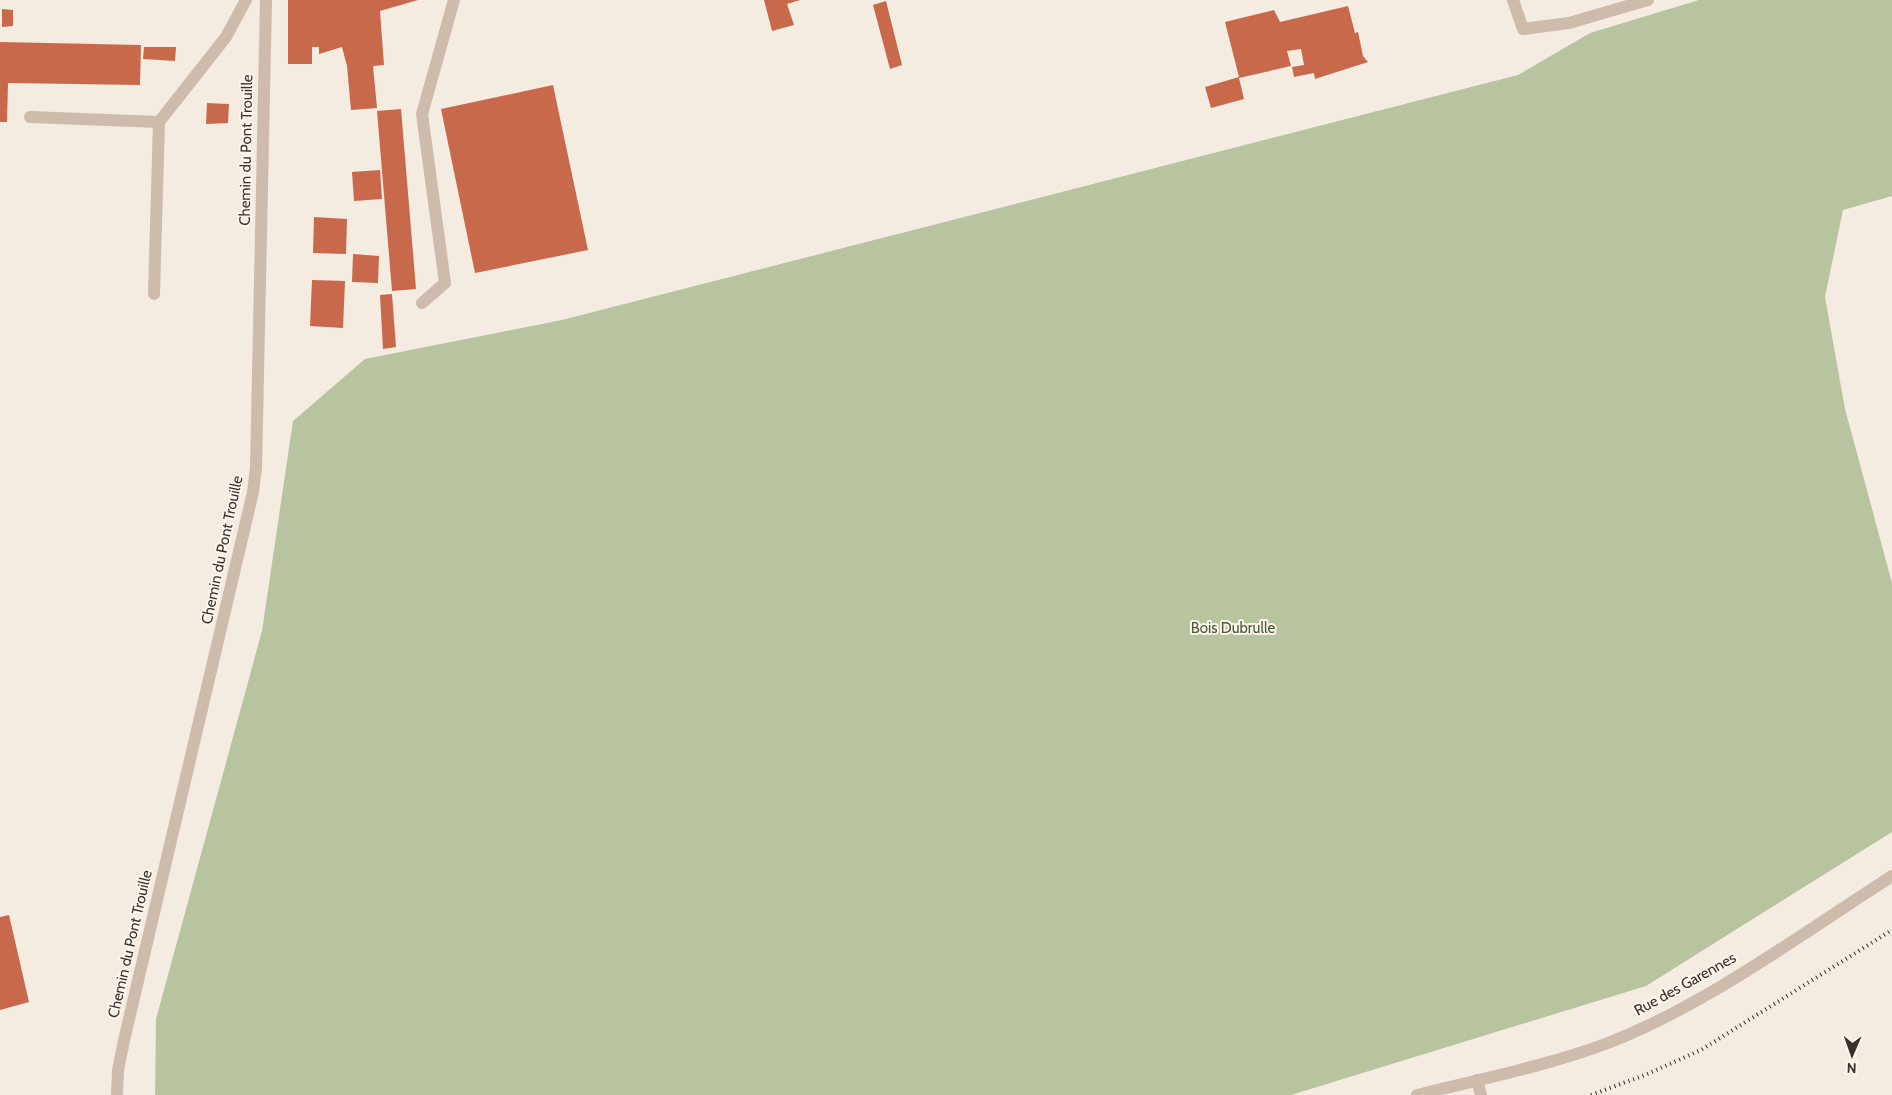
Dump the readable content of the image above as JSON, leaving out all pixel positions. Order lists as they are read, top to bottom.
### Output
{
  "streets": {
    "street": ["Chemin du Pont Trouille", "Rue des Garennes"]
  },
  "parks": ["Bois Dubrulle"],
  "north": "bottom"
}
